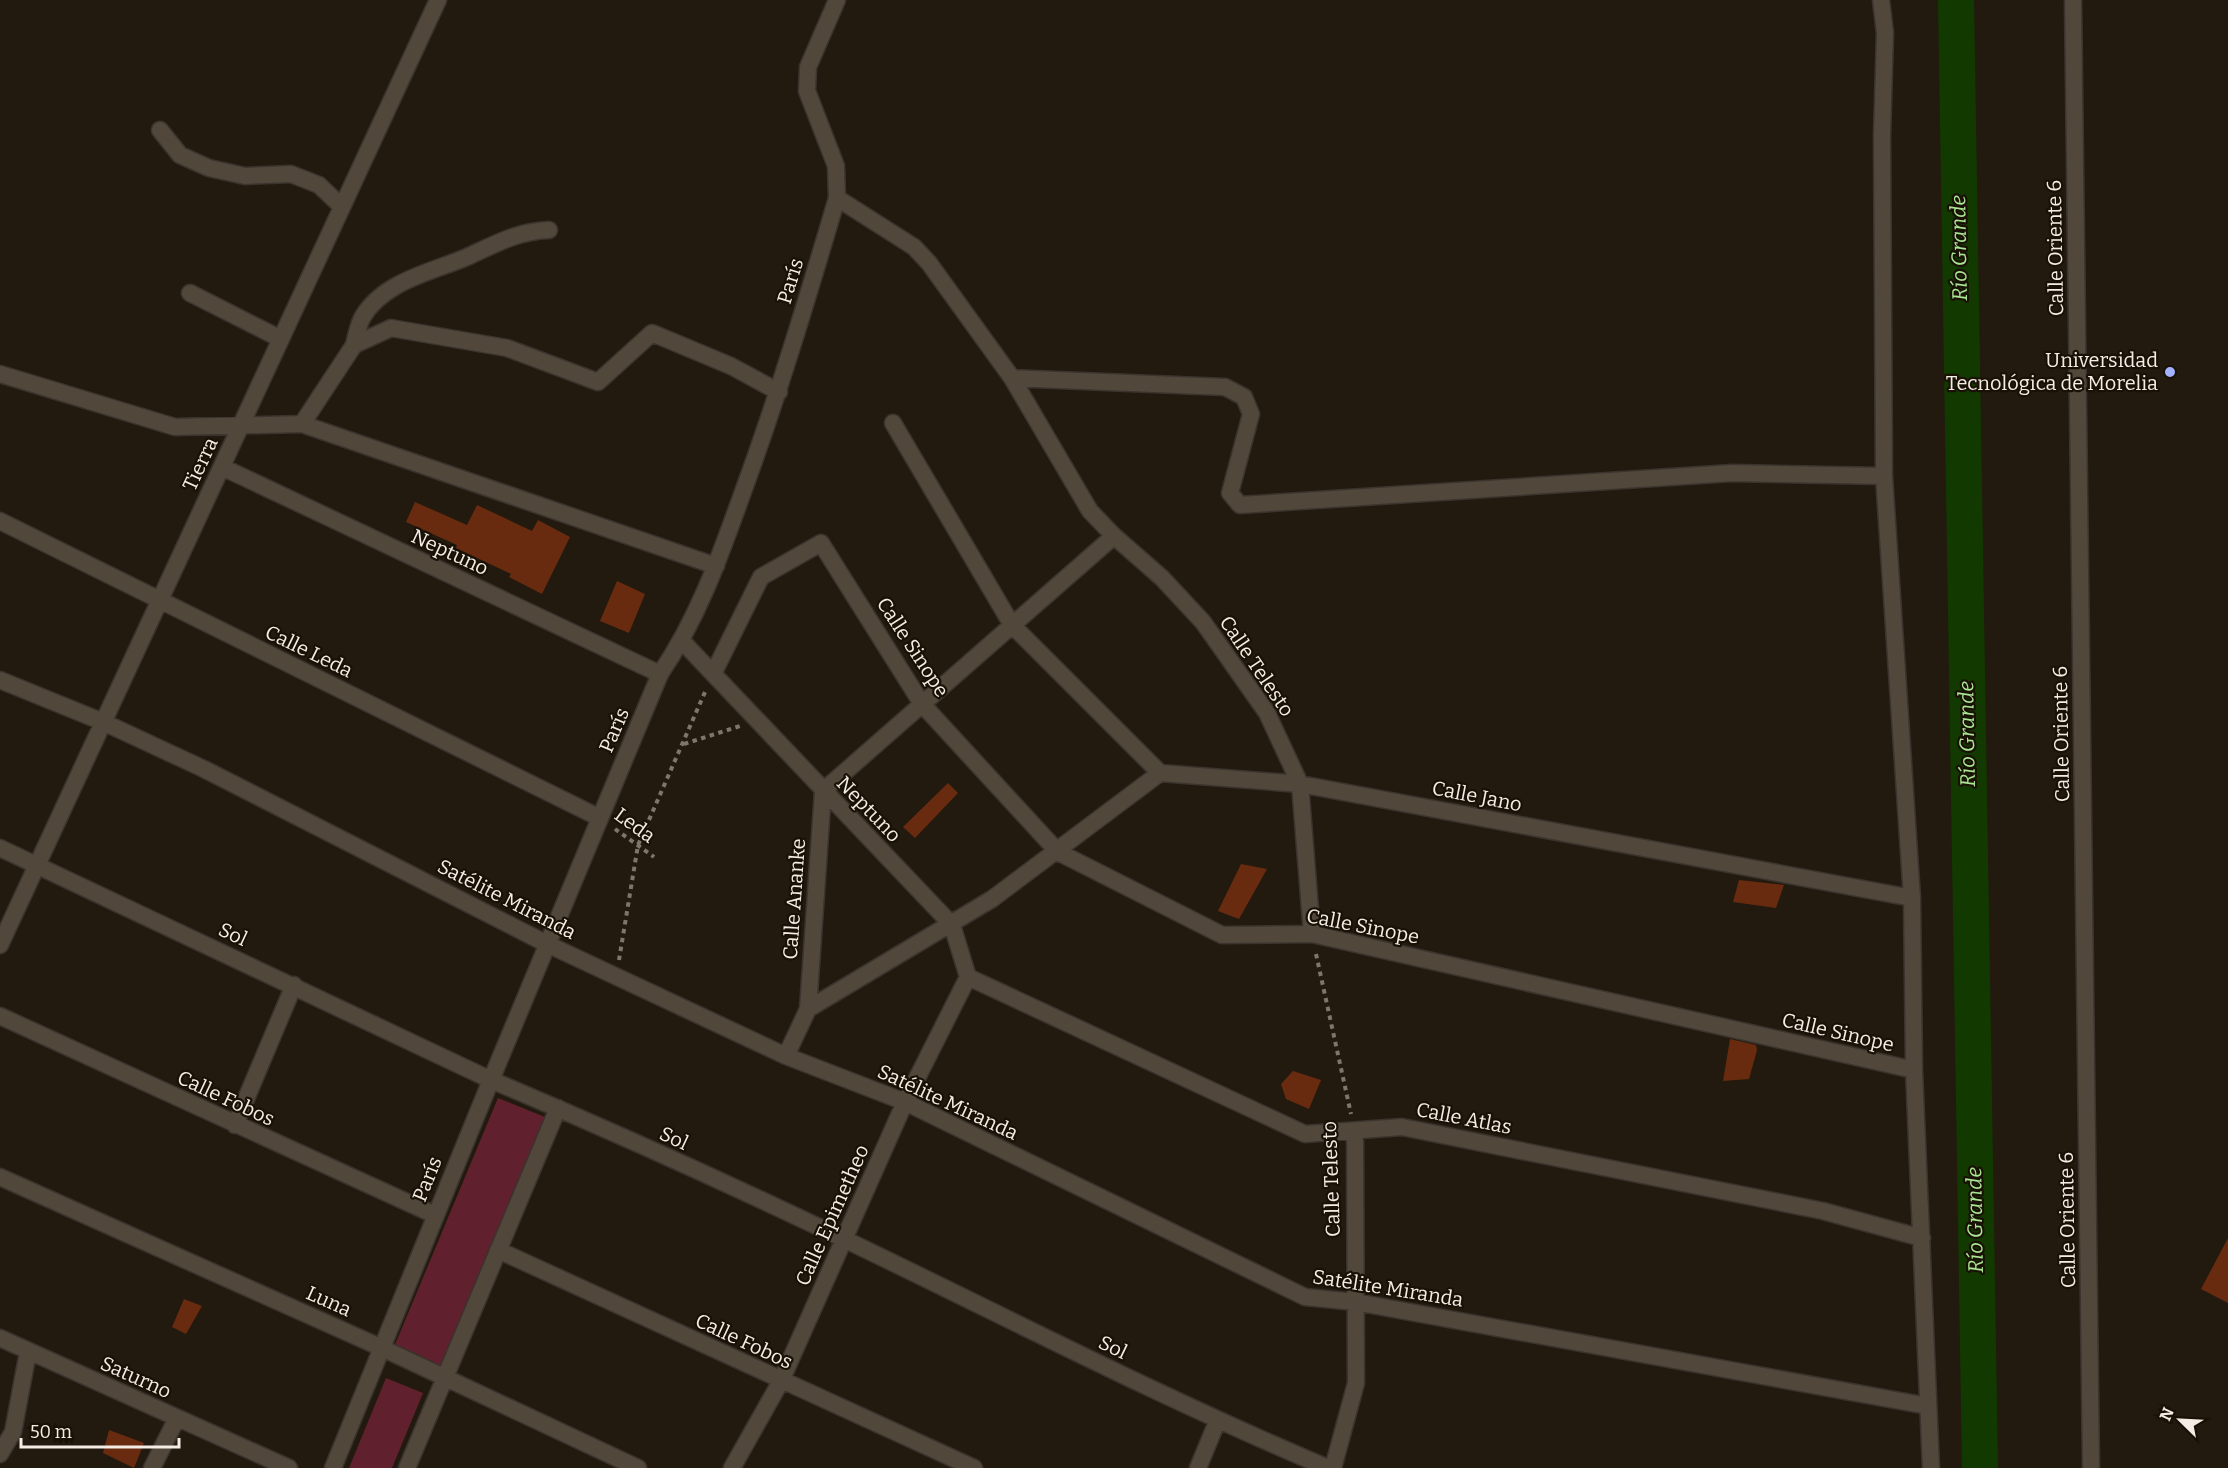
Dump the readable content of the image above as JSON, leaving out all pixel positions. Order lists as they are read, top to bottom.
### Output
{
  "streets": {
    "street": [
      "Calle Oriente 6",
      "París",
      "Tierra",
      "Neptuno",
      "Calle Sinope",
      "Calle Leda",
      "Calle Telesto",
      "Calle Jano",
      "Satélite Miranda",
      "Calle Ananke",
      "Sol",
      "Calle Fobos",
      "Calle Atlas",
      "Calle Epimetheo",
      "Luna",
      "Saturno"
    ],
    "path": ["Leda"]
  },
  "crossings": [
    ["París", "Neptuno"],
    ["París", "Calle Leda"],
    ["París", "Calle Telesto"],
    ["París", "Leda"],
    ["París", "Satélite Miranda"],
    ["París", "Sol"],
    ["París", "Calle Fobos"],
    ["París", "Luna"],
    ["Tierra", "Neptuno"],
    ["Tierra", "Calle Leda"],
    ["Tierra", "Satélite Miranda"],
    ["Tierra", "Sol"],
    ["Neptuno", "Calle Sinope"],
    ["Neptuno", "Calle Ananke"],
    ["Calle Sinope", "Calle Telesto"],
    ["Calle Leda", "Leda"],
    ["Calle Telesto", "Calle Jano"],
    ["Calle Telesto", "Satélite Miranda"],
    ["Calle Telesto", "Sol"],
    ["Calle Telesto", "Calle Atlas"],
    ["Satélite Miranda", "Calle Epimetheo"],
    ["Sol", "Calle Epimetheo"],
    ["Calle Fobos", "Calle Epimetheo"],
    ["Calle Atlas", "Calle Epimetheo"]
  ],
  "water": ["Río Grande"],
  "places": ["Universidad Tecnológica de Morelia"],
  "scale_bar": "50 m",
  "north": "top left"
}
